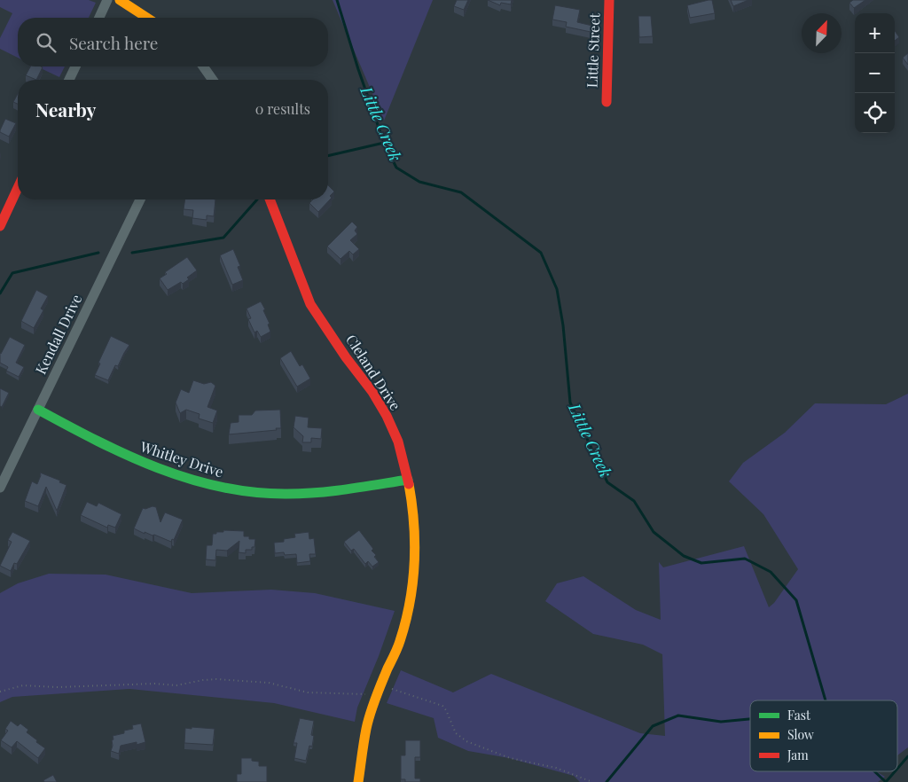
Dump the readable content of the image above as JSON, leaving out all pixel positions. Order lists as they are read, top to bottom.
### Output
{
  "streets": {
    "street": [
      "Little Street",
      "Kendall Drive",
      "Cleland Drive",
      "Whitley Drive"
    ]
  },
  "crossings": [
    ["Kendall Drive", "Whitley Drive"],
    ["Cleland Drive", "Whitley Drive"]
  ],
  "water": ["Little Creek"],
  "legend": ["Fast", "Slow", "Jam"],
  "north": "top right",
  "page": {
    "map_buttons": ["+", "−"],
    "search": "Search here",
    "heading": ["Nearby", "0 results"]
  }
}
